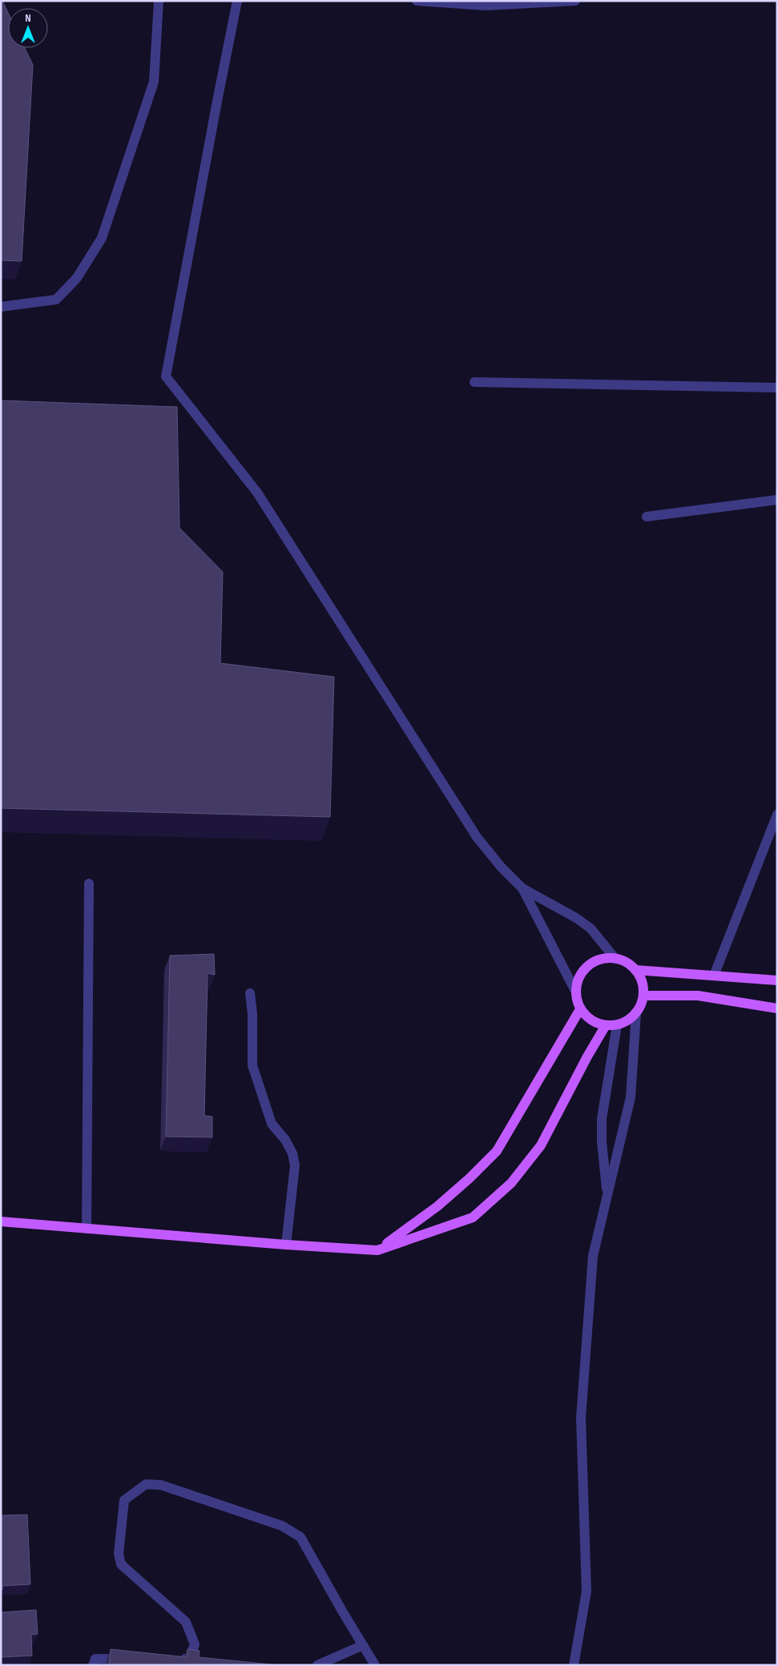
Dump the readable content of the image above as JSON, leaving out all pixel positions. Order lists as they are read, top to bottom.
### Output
{
  "north": "top"
}
